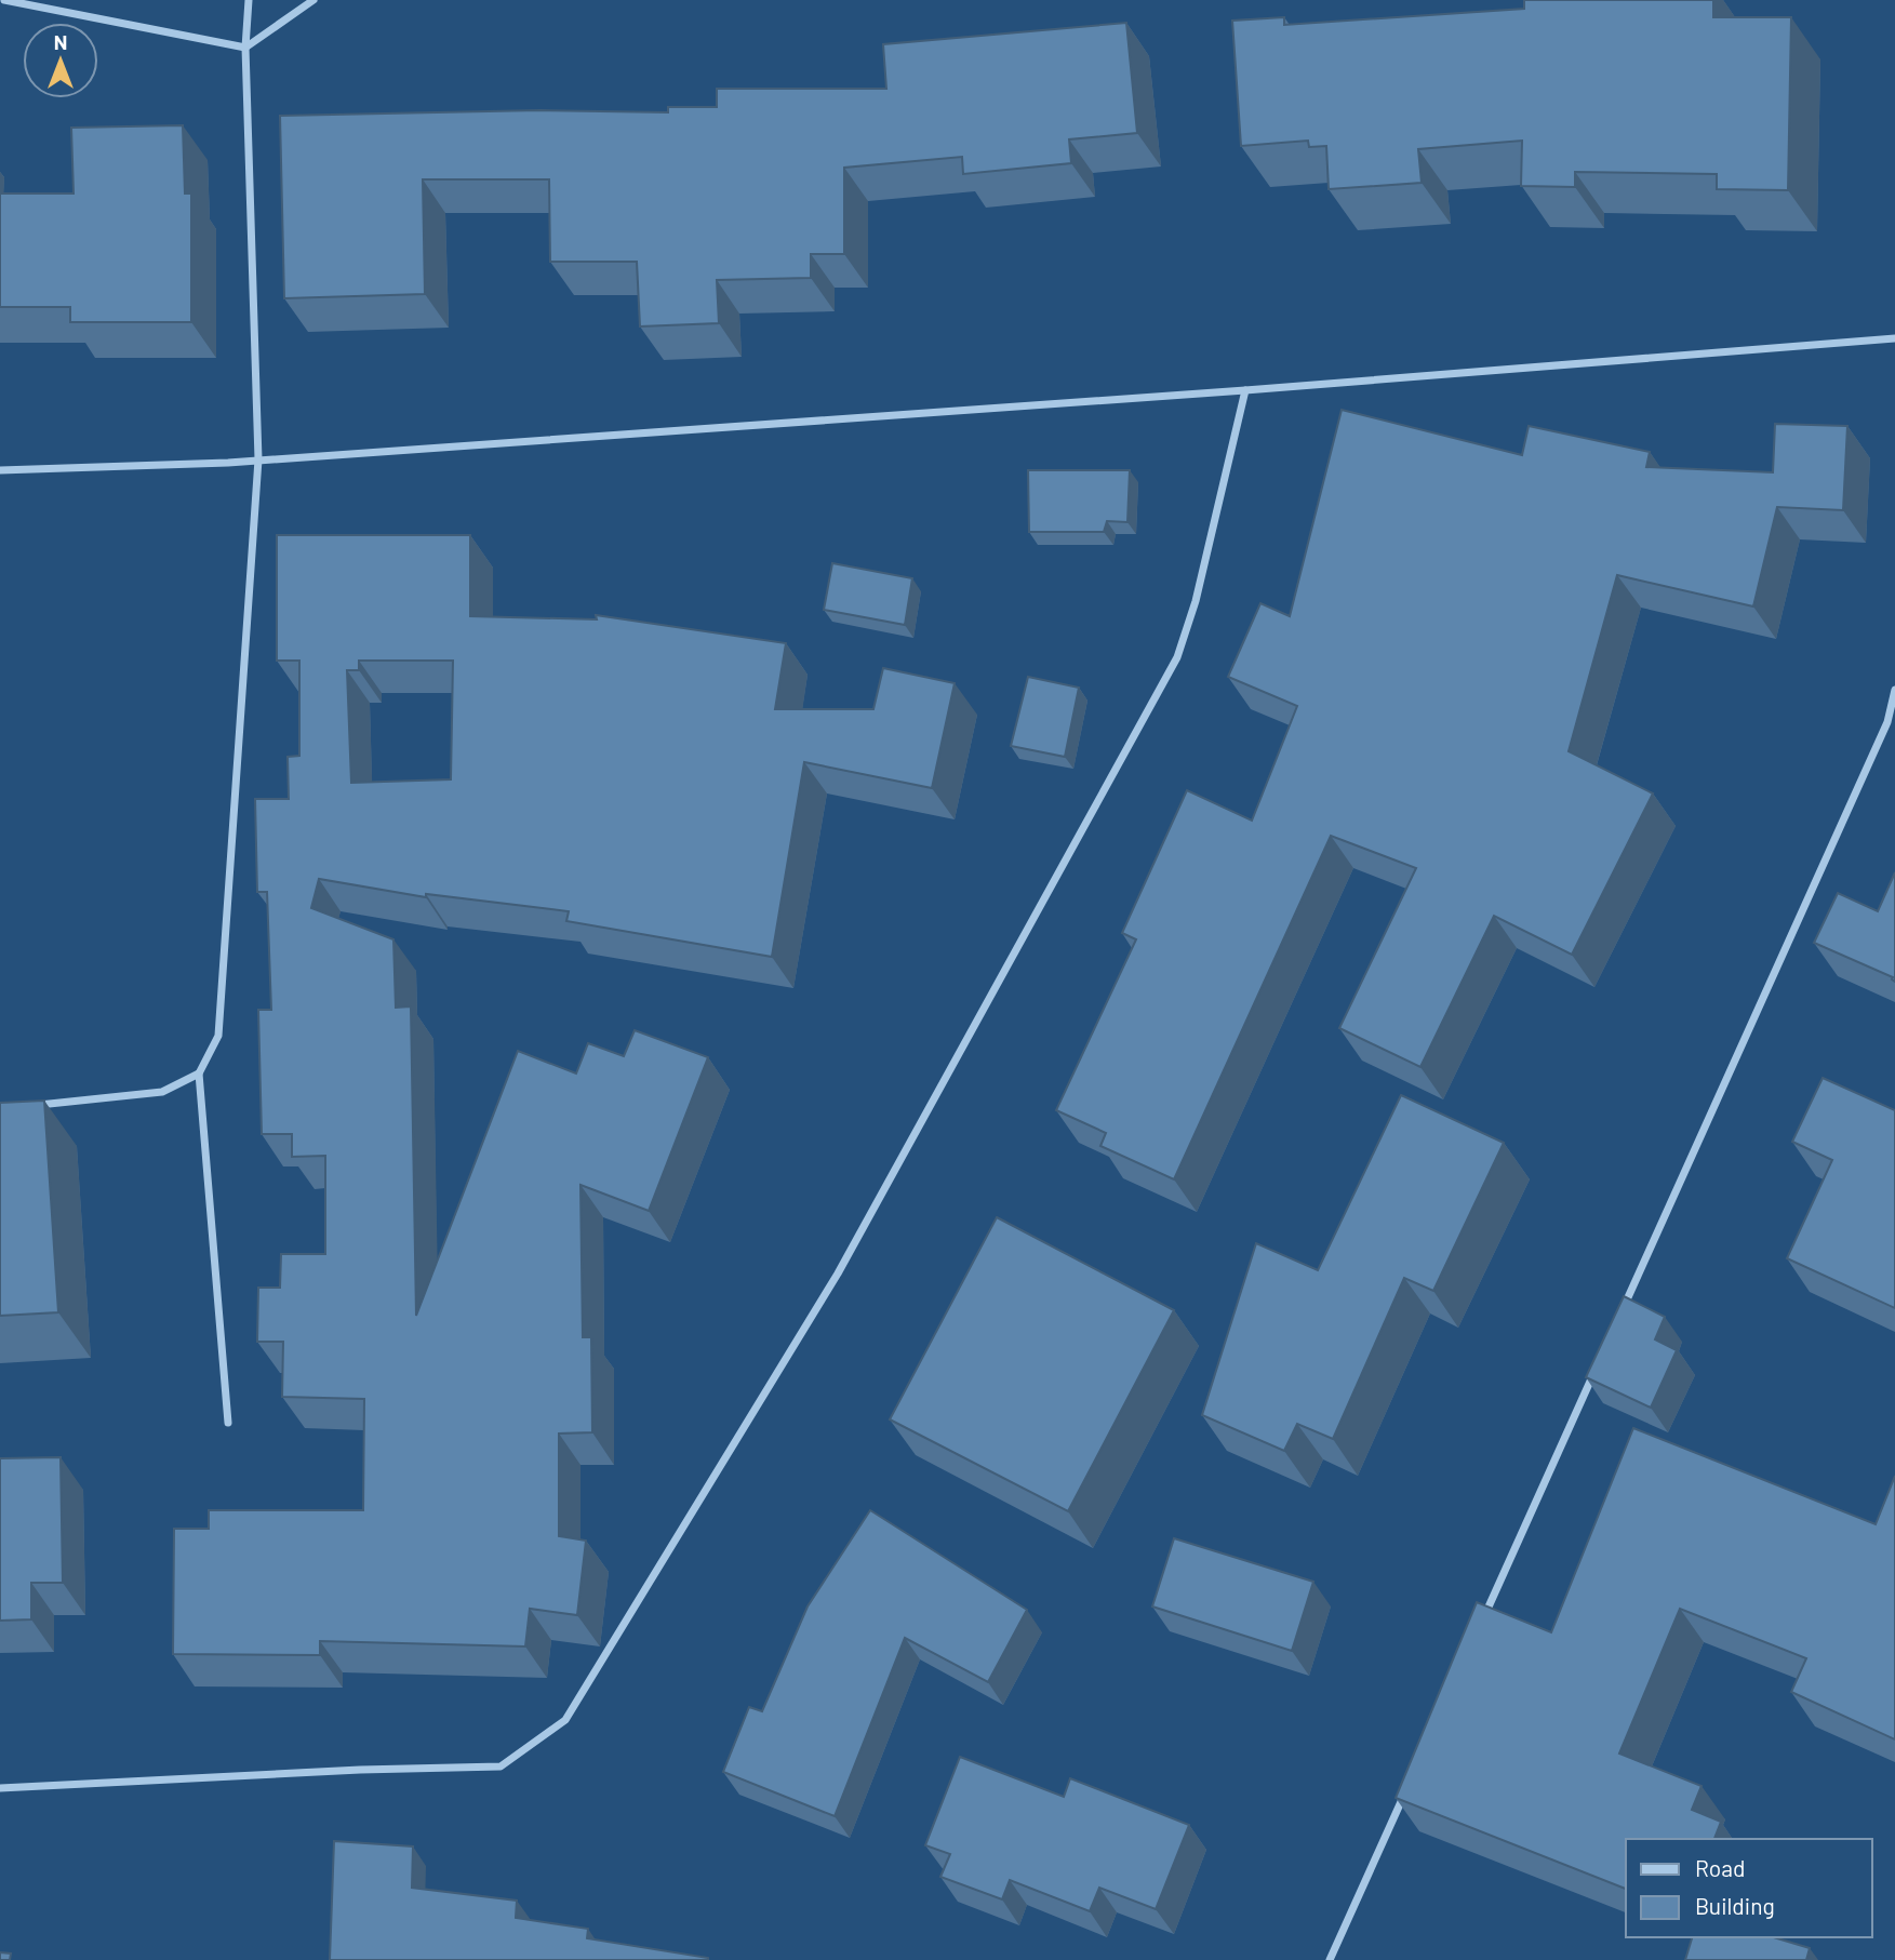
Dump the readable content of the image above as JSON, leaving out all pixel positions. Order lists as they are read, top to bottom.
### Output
{
  "legend": ["Road", "Building"],
  "north": "top"
}
